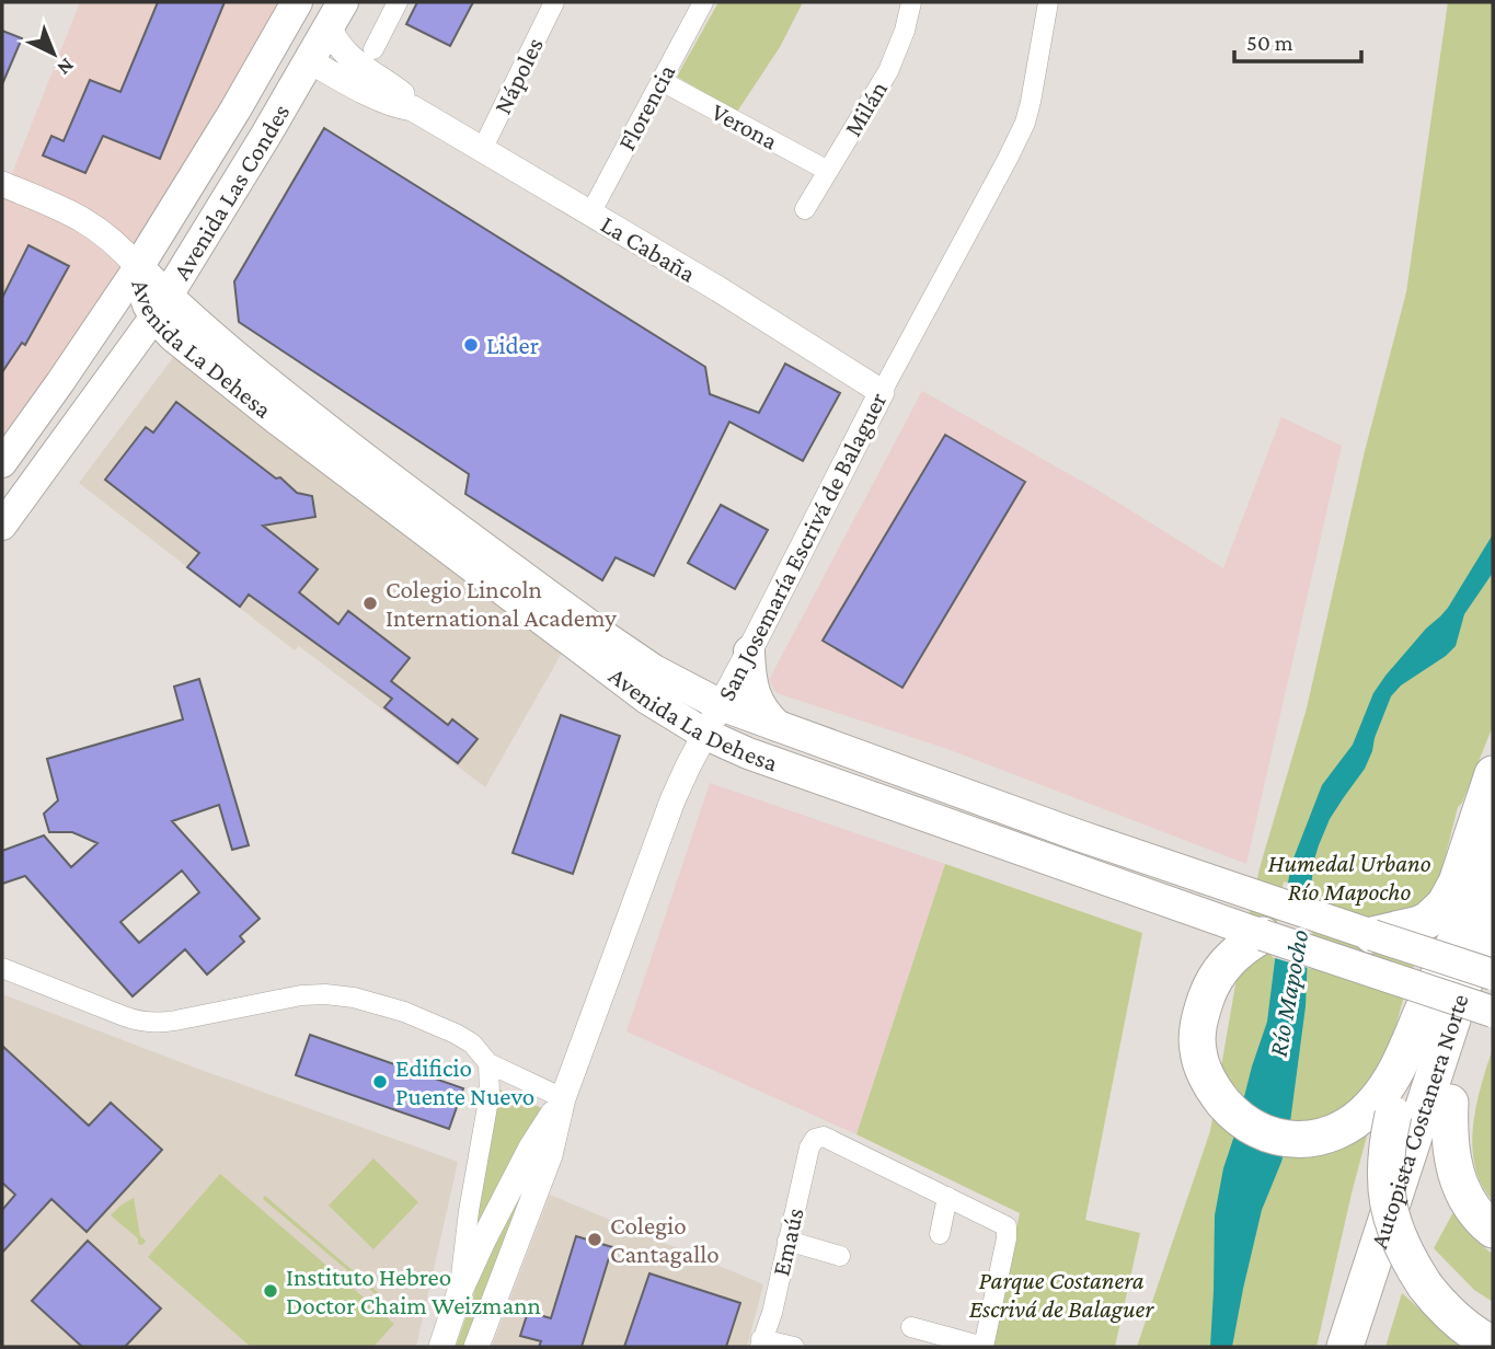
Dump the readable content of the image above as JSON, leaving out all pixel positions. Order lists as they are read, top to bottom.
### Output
{
  "streets": {
    "highway": ["Autopista Costanera Norte"],
    "main road": ["Avenida Las Condes", "Avenida La Dehesa"],
    "street": [
      "Nápoles",
      "Florencia",
      "Milán",
      "Verona",
      "La Cabaña",
      "San Josemaría Escrivá de Balaguer",
      "Emaús"
    ]
  },
  "crossings": [
    ["Nápoles", "La Cabaña"],
    ["Florencia", "Verona"],
    ["Florencia", "La Cabaña"],
    ["Milán", "Verona"],
    ["Avenida Las Condes", "La Cabaña"],
    ["Avenida Las Condes", "Avenida La Dehesa"],
    ["La Cabaña", "San Josemaría Escrivá de Balaguer"],
    ["Avenida La Dehesa", "San Josemaría Escrivá de Balaguer"]
  ],
  "water": ["Río Mapocho"],
  "parks": ["Humedal Urbano Río Mapocho", "Parque Costanera Escrivá de Balaguer"],
  "places": [
    "Lider",
    "Colegio Lincoln International Academy",
    "Edificio Puente Nuevo",
    "Colegio Cantagallo",
    "Instituto Hebreo Doctor Chaim Weizmann"
  ],
  "scale_bar": "50 m",
  "north": "bottom right"
}
